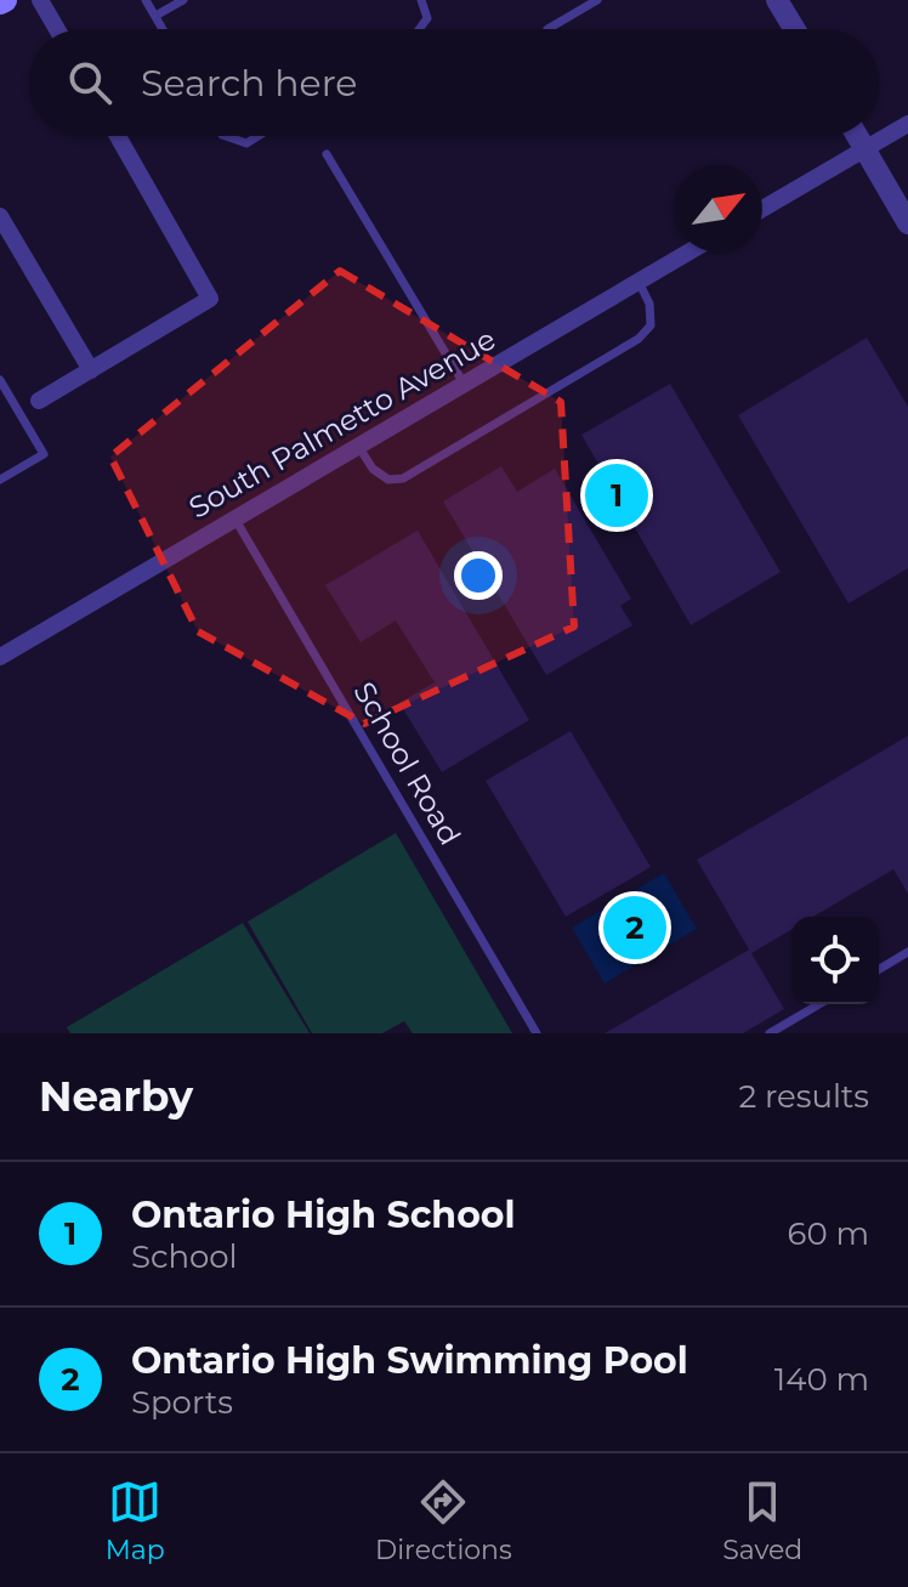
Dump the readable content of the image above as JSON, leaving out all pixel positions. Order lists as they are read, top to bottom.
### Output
{
  "streets": {
    "street": ["South Palmetto Avenue"],
    "lane": ["School Road"]
  },
  "crossings": [
    ["South Palmetto Avenue", "School Road"]
  ],
  "north": "top right",
  "page": {
    "search": "Search here",
    "pins": ["1", "2"],
    "heading": ["Nearby", "2 results"],
    "list": [
      {
        "mark": "1",
        "name": "Ontario High School",
        "note": "School",
        "value": "60 m"
      },
      {
        "mark": "2",
        "name": "Ontario High Swimming Pool",
        "note": "Sports",
        "value": "140 m"
      }
    ],
    "nav": ["Map", "Directions", "Saved"]
  }
}
